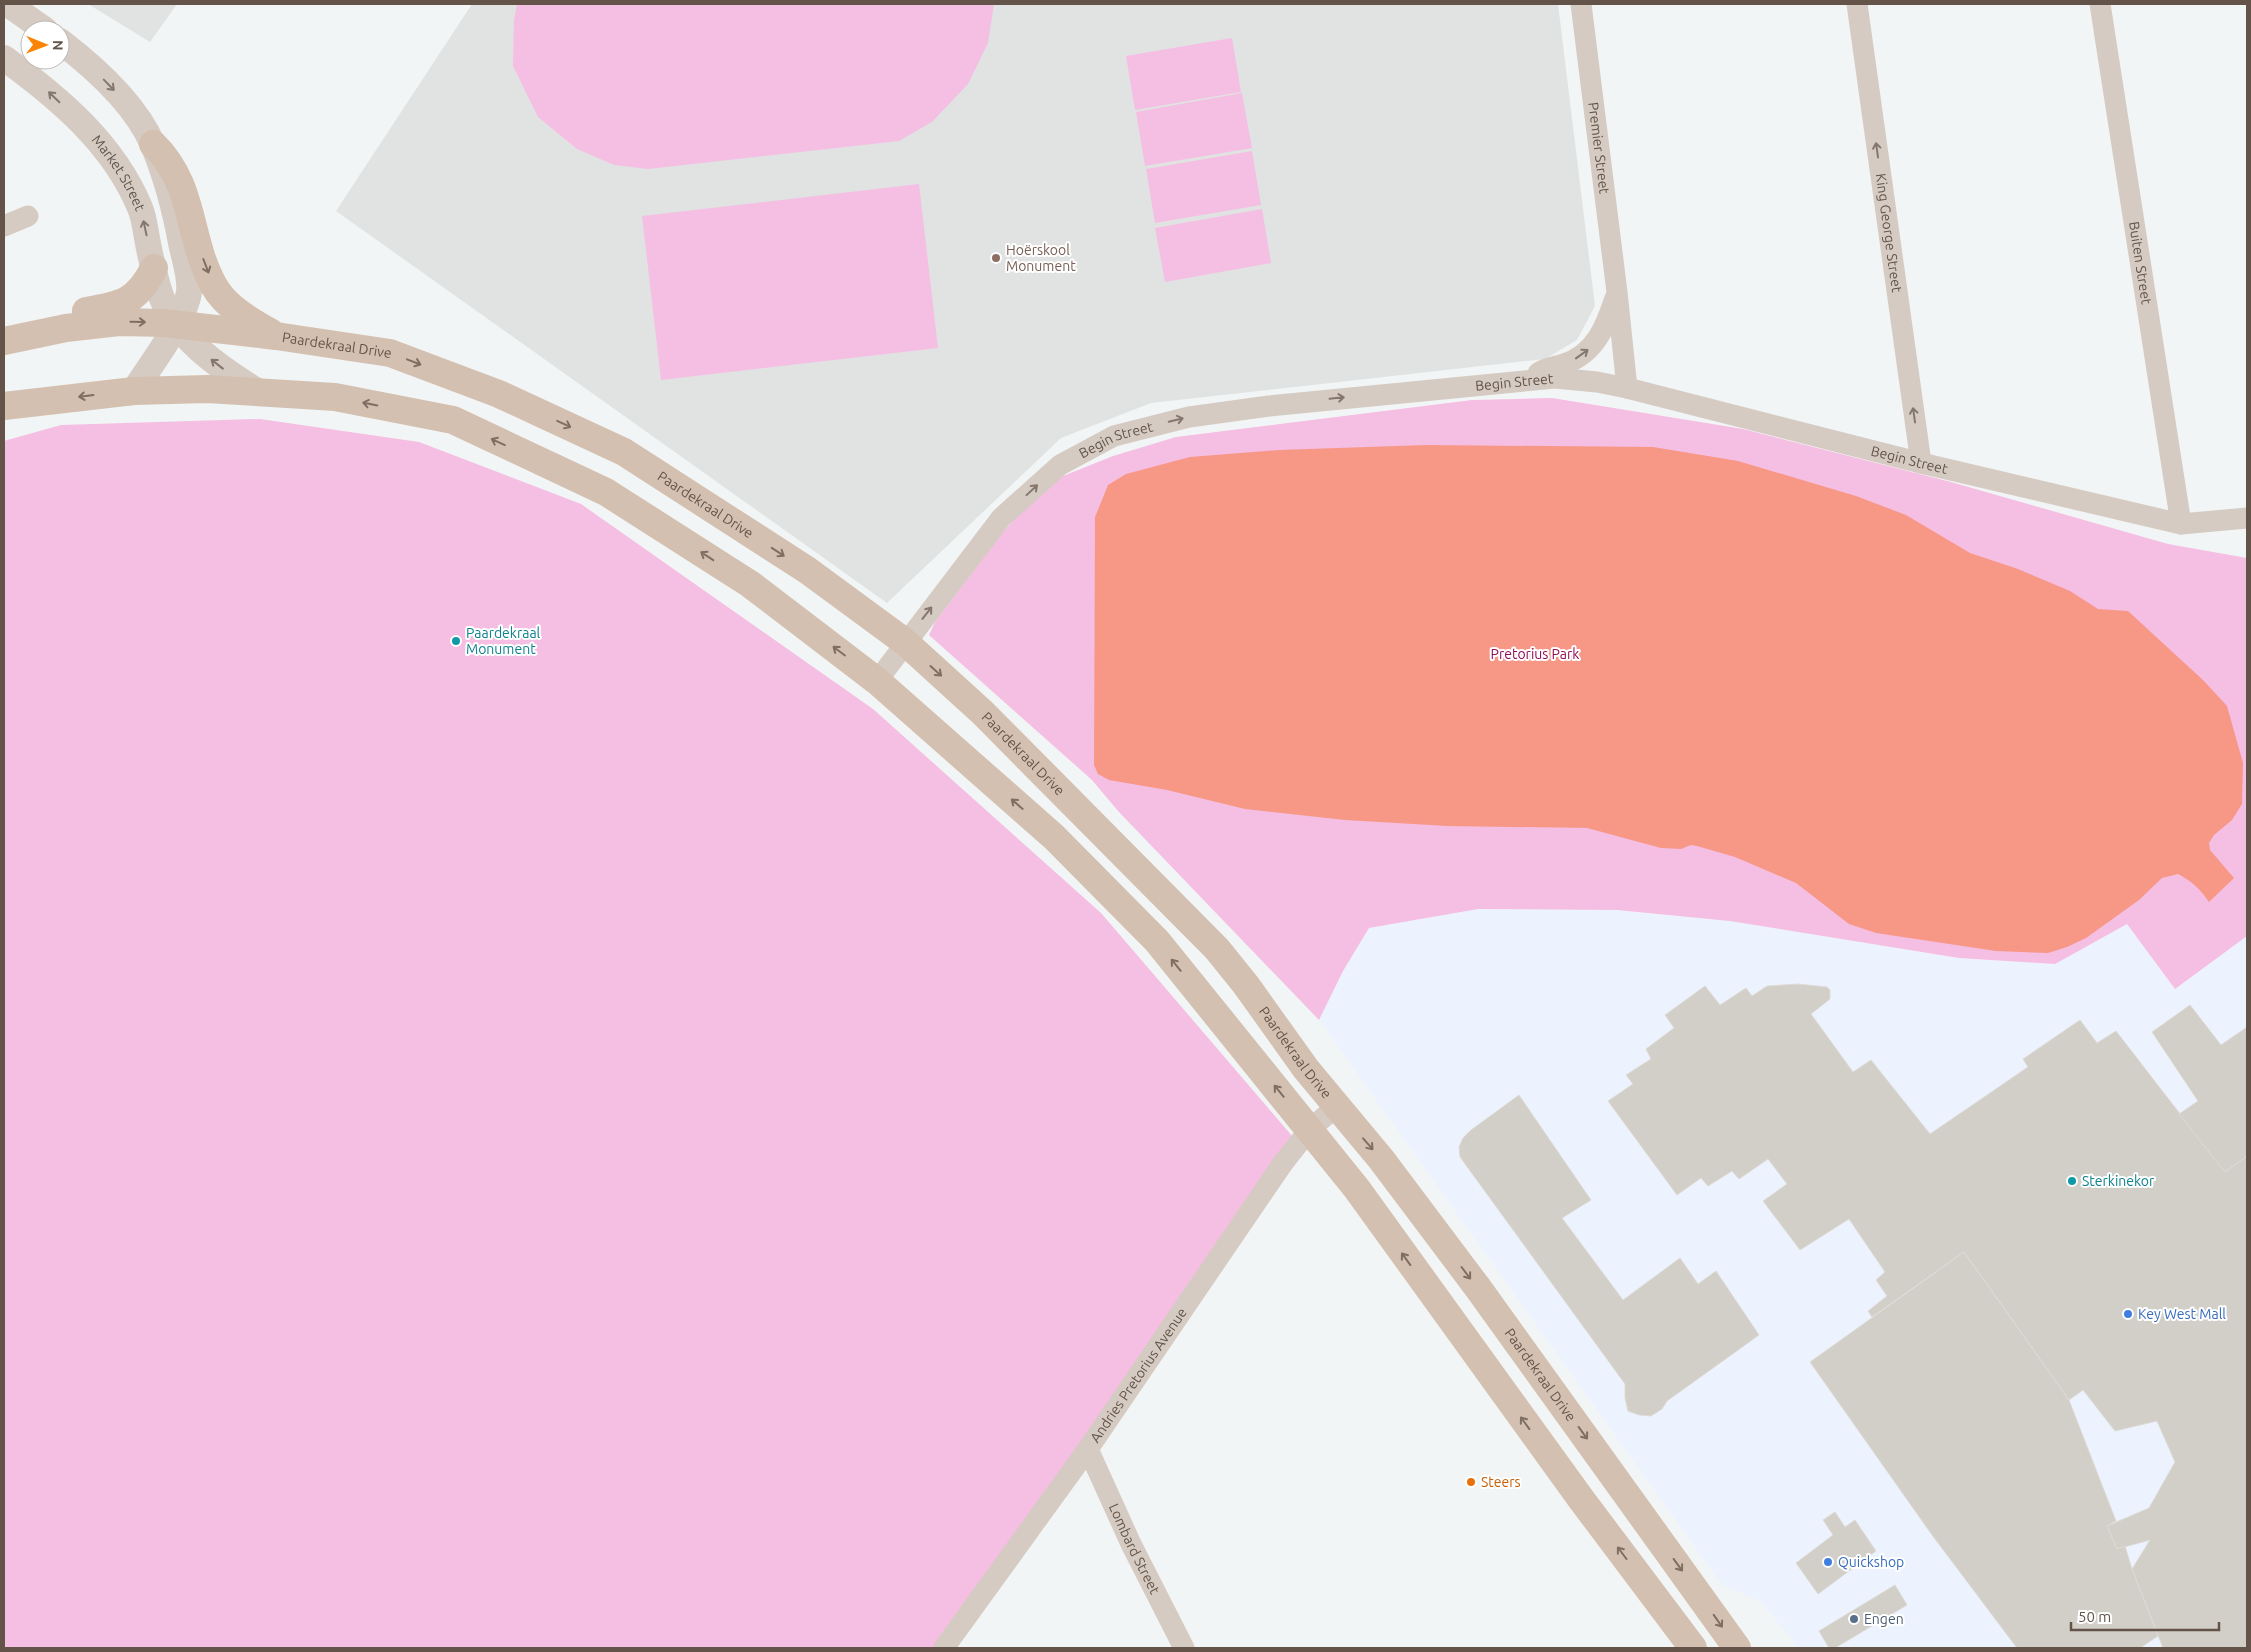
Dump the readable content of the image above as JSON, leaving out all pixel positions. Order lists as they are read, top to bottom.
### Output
{
  "streets": {
    "main road": ["Paardekraal Drive"],
    "street": [
      "Premier Street",
      "Market Street",
      "King George Street",
      "Buiten Street",
      "Begin Street",
      "Andries Pretorius Avenue",
      "Lombard Street"
    ]
  },
  "crossings": [
    ["Premier Street", "Begin Street"],
    ["Market Street", "Paardekraal Drive"],
    ["King George Street", "Begin Street"],
    ["Buiten Street", "Begin Street"],
    ["Paardekraal Drive", "Begin Street"],
    ["Paardekraal Drive", "Andries Pretorius Avenue"],
    ["Andries Pretorius Avenue", "Lombard Street"]
  ],
  "one_way": ["King George Street", "Begin Street"],
  "parks": ["Pretorius Park"],
  "places": [
    "Hoërskool Monument",
    "Paardekraal Monument",
    "Sterkinekor",
    "Key West Mall",
    "Steers",
    "Quickshop",
    "Engen"
  ],
  "scale_bar": "50 m",
  "north": "right"
}
